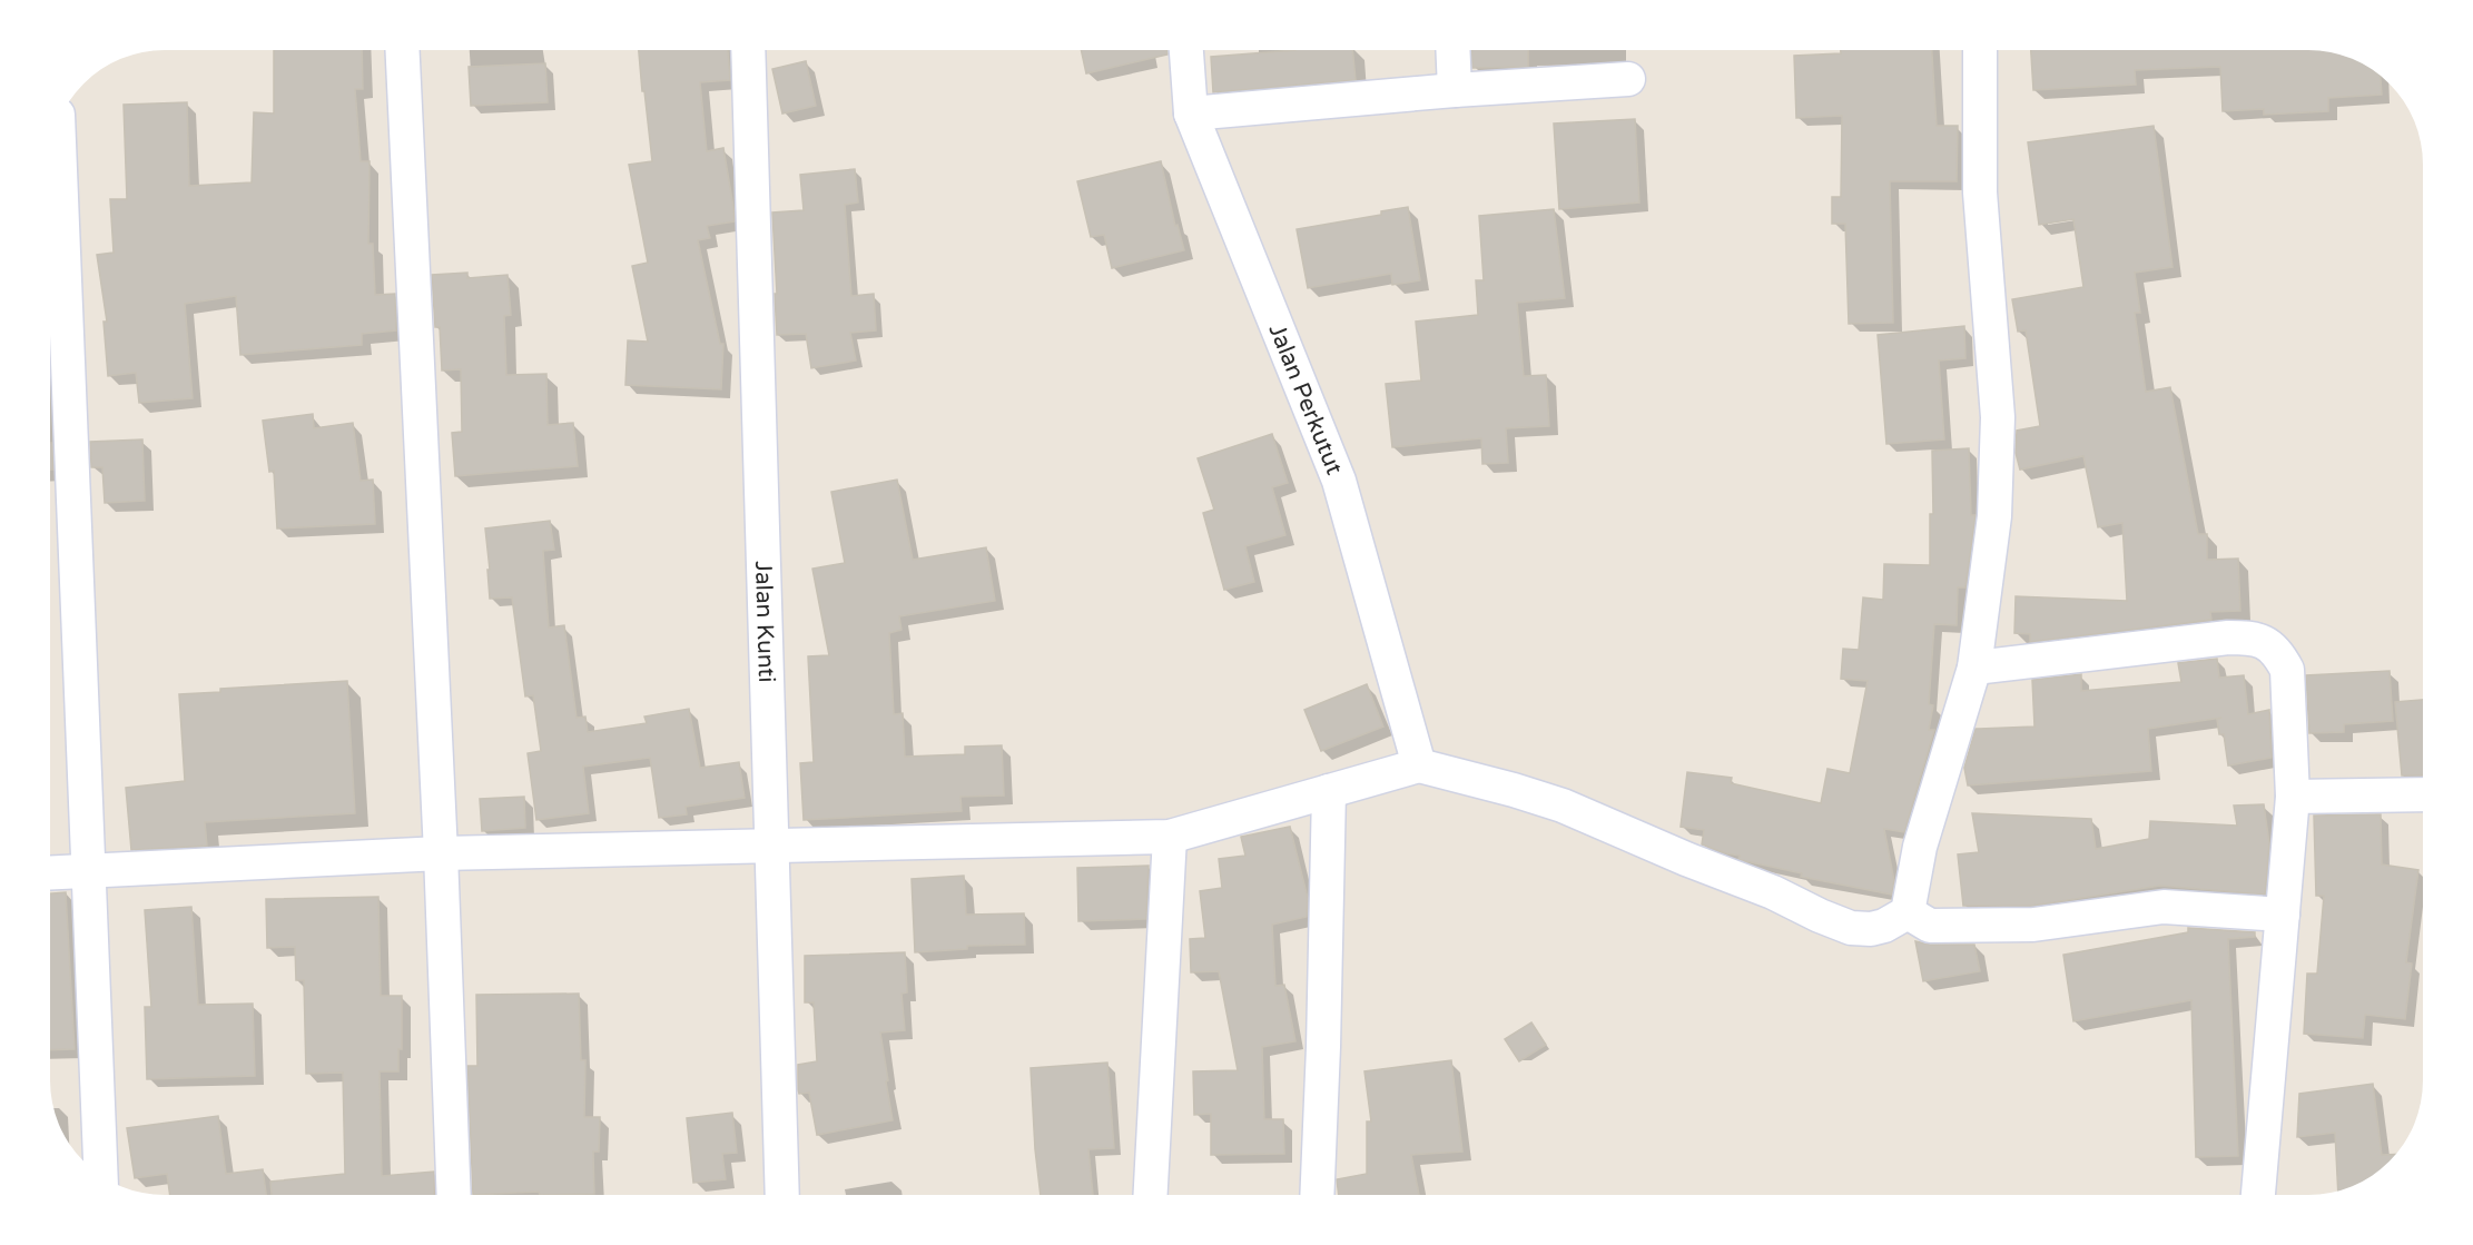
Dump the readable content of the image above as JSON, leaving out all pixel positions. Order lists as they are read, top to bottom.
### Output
{
  "streets": {
    "street": ["Jalan Perkutut", "Jalan Kunti"]
  }
}
